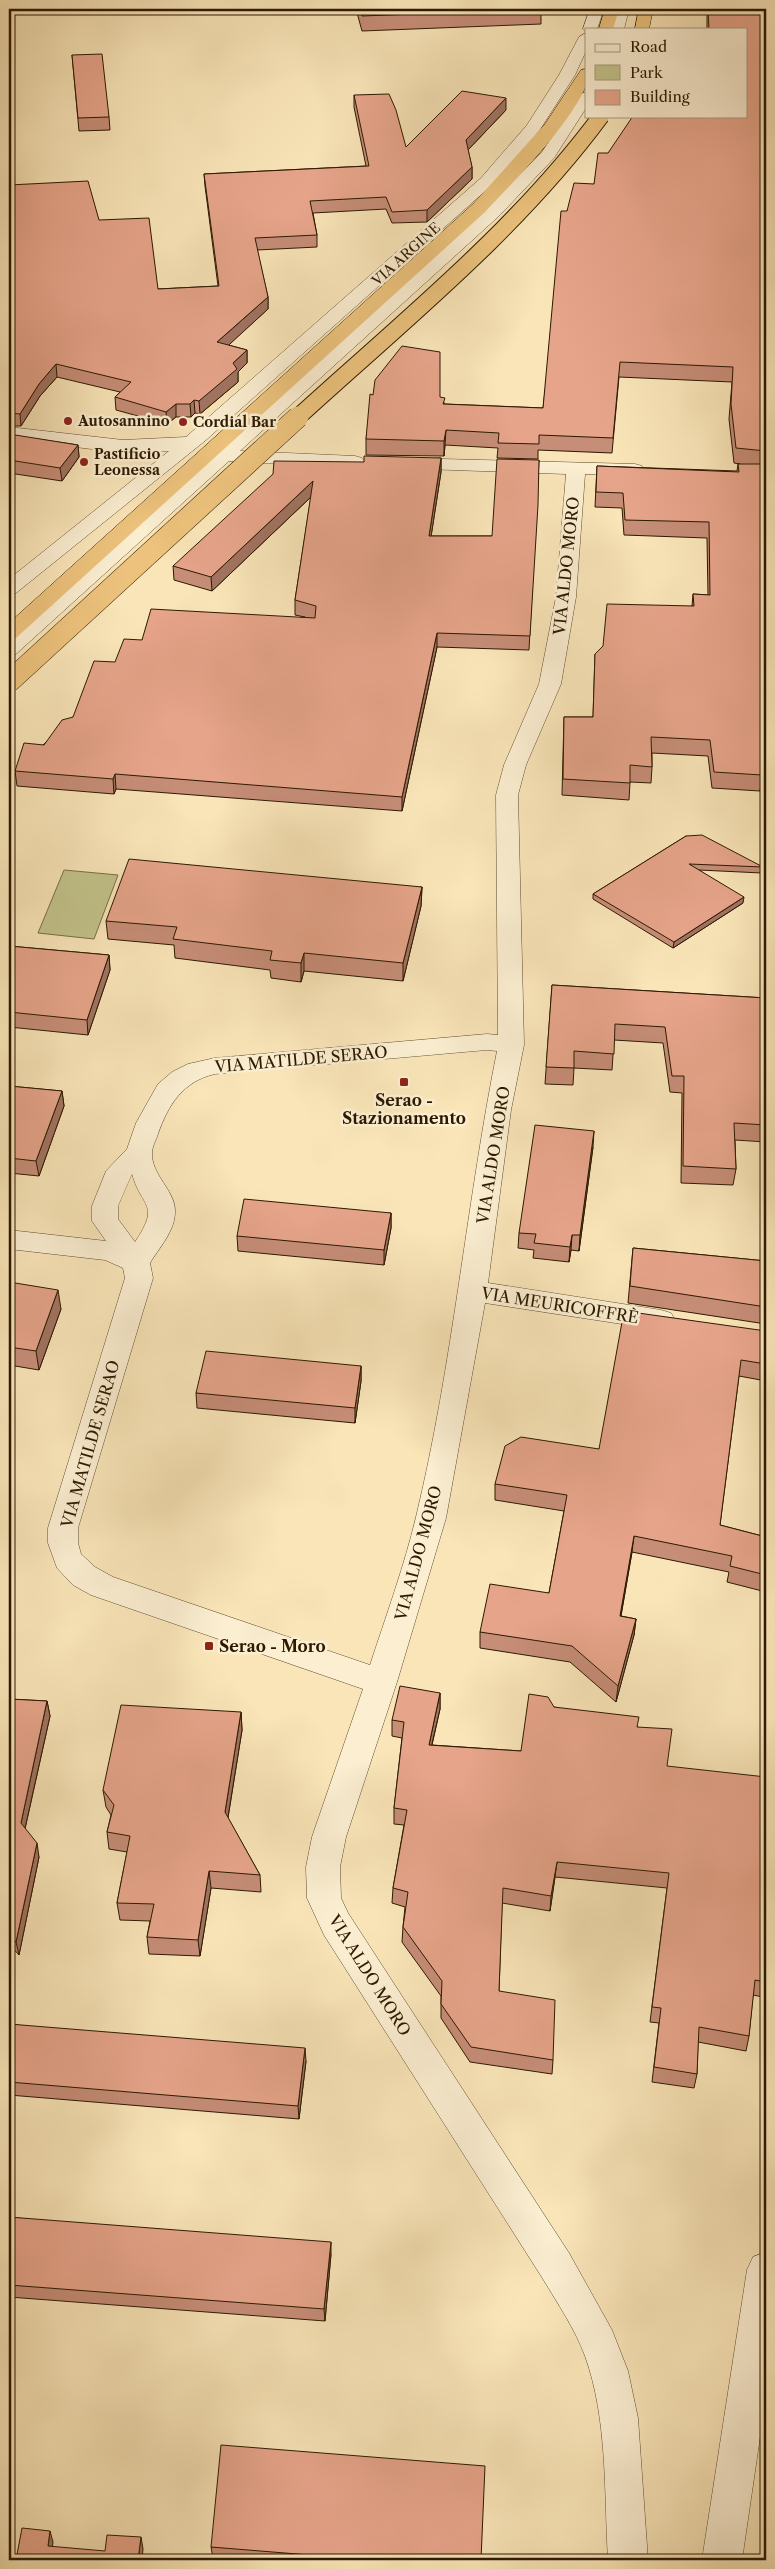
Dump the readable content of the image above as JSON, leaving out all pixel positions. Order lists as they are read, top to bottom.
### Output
{
  "streets": {
    "street": [
      "VIA ARGINE",
      "VIA ALDO MORO",
      "VIA MATILDE SERAO",
      "VIA MEURICOFFRÈ"
    ]
  },
  "crossings": [
    ["VIA ALDO MORO", "VIA MATILDE SERAO"],
    ["VIA ALDO MORO", "VIA MEURICOFFRÈ"]
  ],
  "places": {
    "other": ["Autosannino", "Cordial Bar", "Pastificio Leonessa"],
    "transit": ["Serao - Stazionamento", "Serao - Moro"]
  },
  "legend": ["Road", "Park", "Building"]
}
